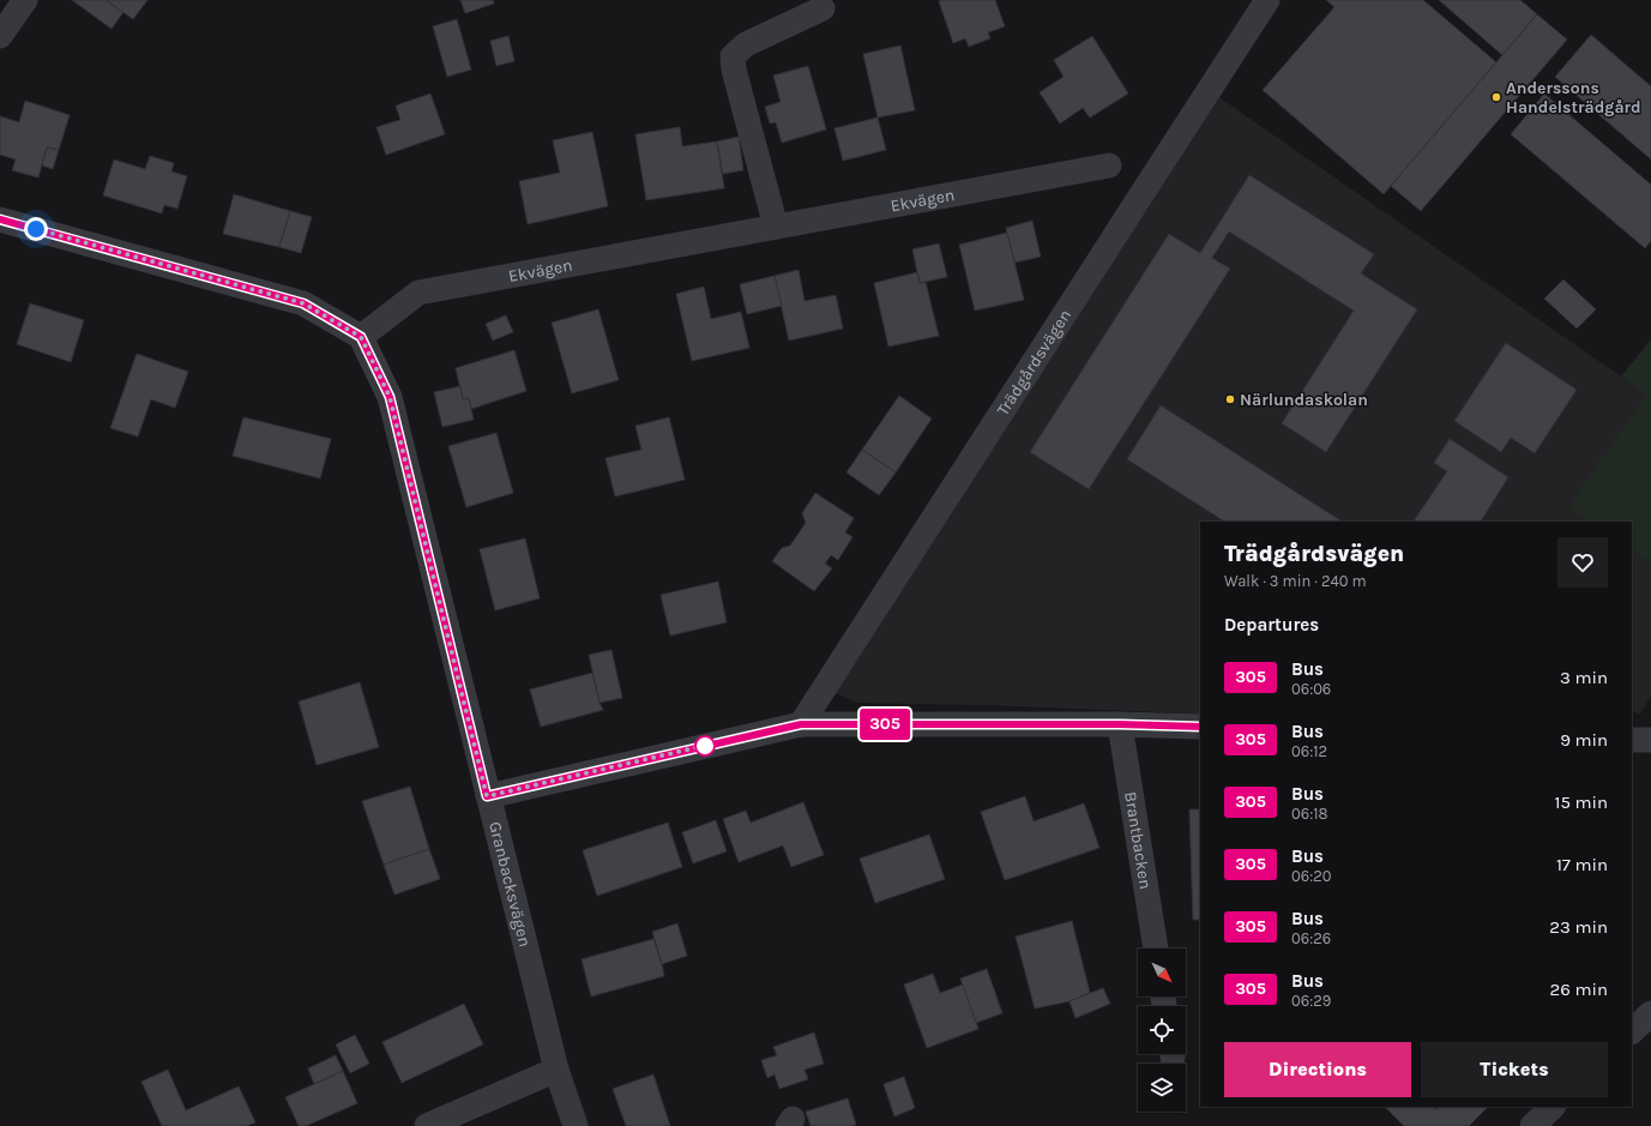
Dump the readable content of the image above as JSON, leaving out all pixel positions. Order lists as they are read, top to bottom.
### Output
{
  "streets": {
    "street": [
      "Ekvägen",
      "Trädgårdsvägen",
      "Brantbacken",
      "Granbacksvägen"
    ]
  },
  "crossings": [
    ["Ekvägen", "Granbacksvägen"]
  ],
  "places": ["Anderssons Handelsträdgård", "Närlundaskolan"],
  "lines": ["bus line 305"],
  "north": "bottom right",
  "page": {
    "on_map": "305",
    "heading": [
      ["Trädgårdsvägen", "Walk · 3 min · 240 m"],
      "Departures"
    ],
    "list": [
      {
        "mark": "305",
        "name": "Bus",
        "note": "06:06",
        "value": "3 min"
      },
      {
        "mark": "305",
        "name": "Bus",
        "note": "06:12",
        "value": "9 min"
      },
      {
        "mark": "305",
        "name": "Bus",
        "note": "06:18",
        "value": "15 min"
      },
      {
        "mark": "305",
        "name": "Bus",
        "note": "06:20",
        "value": "17 min"
      },
      {
        "mark": "305",
        "name": "Bus",
        "note": "06:26",
        "value": "23 min"
      },
      {
        "mark": "305",
        "name": "Bus",
        "note": "06:29",
        "value": "26 min"
      }
    ],
    "buttons": ["Directions", "Tickets"]
  }
}
